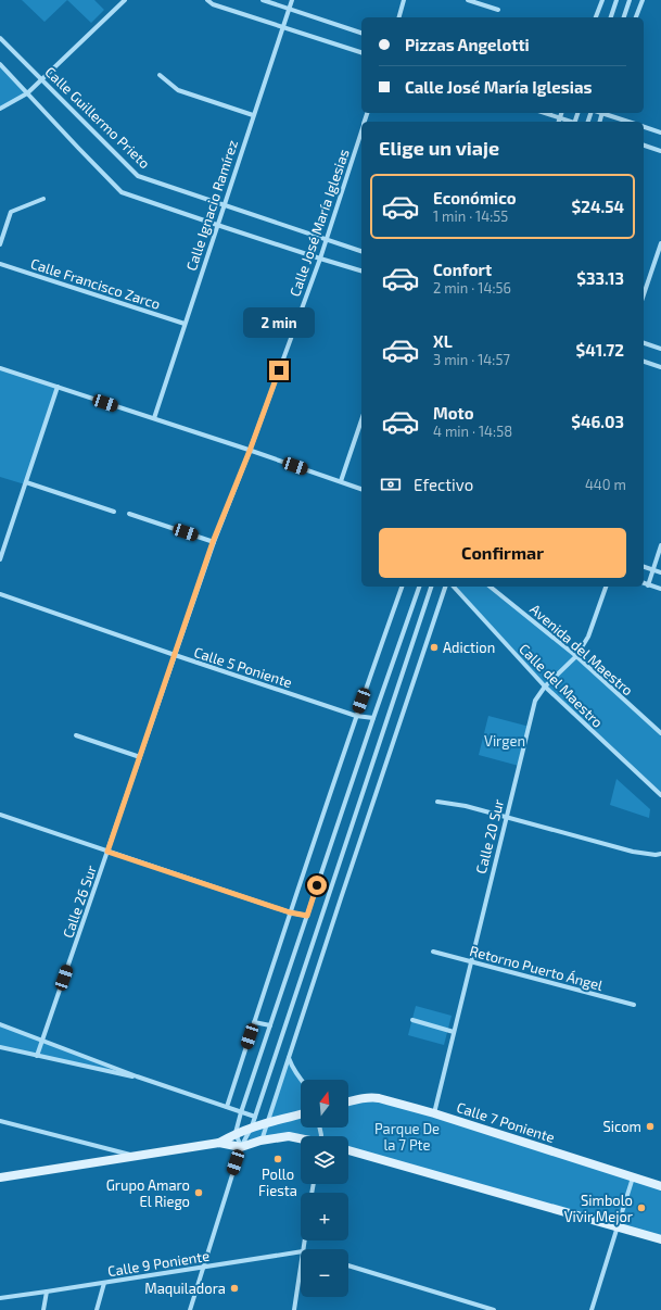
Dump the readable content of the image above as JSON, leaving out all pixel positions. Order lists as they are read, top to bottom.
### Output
{
  "streets": {
    "main road": ["Calle 7 Poniente"],
    "street": [
      "Calle Guillermo Prieto",
      "Calle Ignacio Ramírez",
      "Calle José María Iglesias",
      "Calle Francisco Zarco",
      "Avenida del Maestro",
      "Calle 5 Poniente",
      "Calle del Maestro",
      "Calle 20 Sur",
      "Calle 26 Sur",
      "Retorno Puerto Ángel",
      "Calle 9 Poniente"
    ]
  },
  "crossings": [
    ["Calle Guillermo Prieto", "Calle Ignacio Ramírez"],
    ["Calle Guillermo Prieto", "Calle José María Iglesias"],
    ["Calle Ignacio Ramírez", "Calle Francisco Zarco"],
    ["Calle José María Iglesias", "Calle 26 Sur"],
    ["Avenida del Maestro", "Calle 20 Sur"],
    ["Calle 5 Poniente", "Calle 26 Sur"],
    ["Calle del Maestro", "Calle 20 Sur"],
    ["Calle 20 Sur", "Retorno Puerto Ángel"],
    ["Calle 20 Sur", "Calle 7 Poniente"]
  ],
  "parks": ["Virgen", "Parque De la 7 Pte"],
  "places": [
    "Adiction",
    "Sicom",
    "Pollo Fiesta",
    "Grupo Amaro El Riego",
    "Simbolo Vivir Mejor",
    "Maquiladora"
  ],
  "north": "top",
  "page": {
    "banner": ["Pizzas Angelotti", "Calle José María Iglesias"],
    "heading": "Elige un viaje",
    "list": [
      {
        "name": "Económico",
        "note": "1 min · 14:55",
        "value": "$24.54"
      },
      {
        "name": "Confort",
        "note": "2 min · 14:56",
        "value": "$33.13"
      },
      {
        "name": "XL",
        "note": "3 min · 14:57",
        "value": "$41.72"
      },
      {
        "name": "Moto",
        "note": "4 min · 14:58",
        "value": "$46.03"
      }
    ],
    "bubble": "2 min",
    "pay": ["Efectivo", "440 m"],
    "buttons": "Confirmar",
    "map_buttons": ["+", "−"]
  }
}
